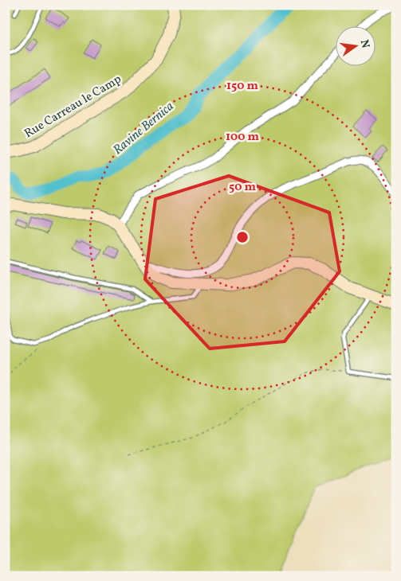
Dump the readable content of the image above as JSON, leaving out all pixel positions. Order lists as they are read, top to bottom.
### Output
{
  "streets": {
    "main road": ["Rue Carreau le Camp"]
  },
  "water": ["Ravine Bernica"],
  "north": "right",
  "rings": ["150 m", "100 m", "50 m"]
}
